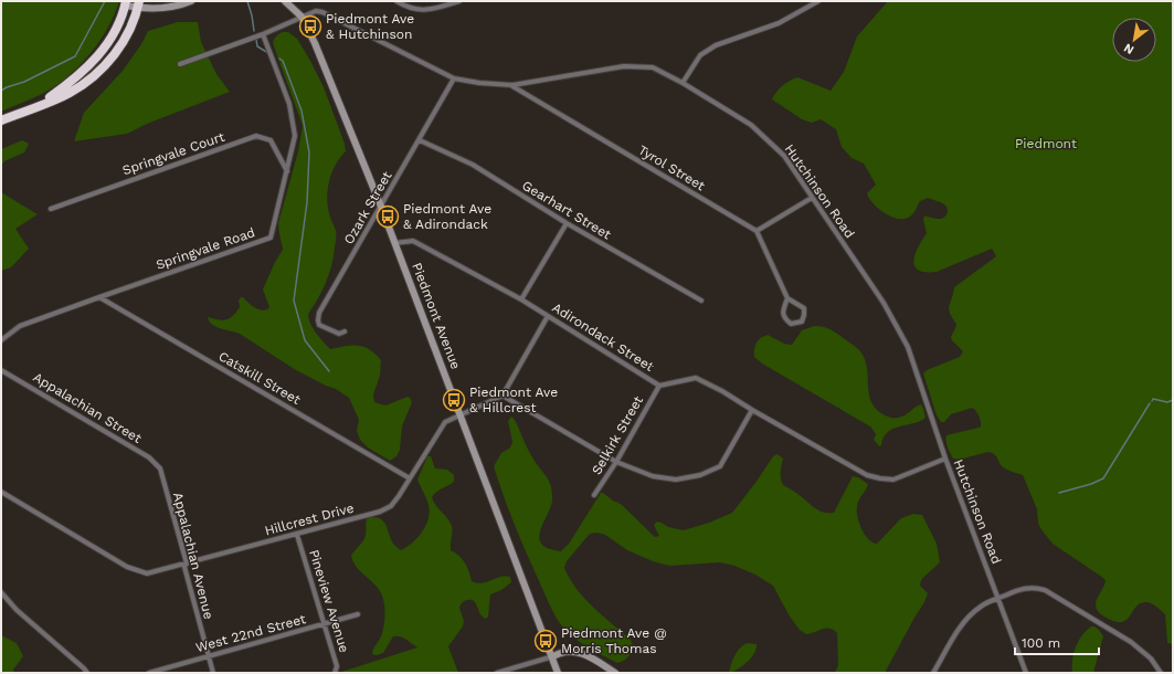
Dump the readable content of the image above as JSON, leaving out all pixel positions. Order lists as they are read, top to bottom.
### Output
{
  "streets": {
    "main road": ["Piedmont Avenue"],
    "street": [
      "Springvale Court",
      "Tyrol Street",
      "Hutchinson Road",
      "Ozark Street",
      "Gearhart Street",
      "Springvale Road",
      "Adirondack Street",
      "Catskill Street",
      "Appalachian Street",
      "Selkirk Street",
      "Hillcrest Drive",
      "Appalachian Avenue",
      "Pineview Avenue",
      "West 22nd Street"
    ]
  },
  "crossings": [
    ["Springvale Court", "Springvale Road"],
    ["Tyrol Street", "Hutchinson Road"],
    ["Hutchinson Road", "Ozark Street"],
    ["Hutchinson Road", "Springvale Road"],
    ["Hutchinson Road", "Piedmont Avenue"],
    ["Hutchinson Road", "Adirondack Street"],
    ["Ozark Street", "Gearhart Street"],
    ["Ozark Street", "Piedmont Avenue"],
    ["Springvale Road", "Catskill Street"],
    ["Piedmont Avenue", "Adirondack Street"],
    ["Piedmont Avenue", "Hillcrest Drive"],
    ["Adirondack Street", "Selkirk Street"],
    ["Catskill Street", "Hillcrest Drive"],
    ["Appalachian Street", "Appalachian Avenue"],
    ["Hillcrest Drive", "Appalachian Avenue"],
    ["Hillcrest Drive", "Pineview Avenue"],
    ["Appalachian Avenue", "West 22nd Street"],
    ["Pineview Avenue", "West 22nd Street"]
  ],
  "parks": ["Piedmont"],
  "places": {
    "bus stop": [
      "Piedmont Ave & Hutchinson",
      "Piedmont Ave & Adirondack",
      "Piedmont Ave & Hillcrest",
      "Piedmont Ave @ Morris Thomas"
    ]
  },
  "scale_bar": "100 m",
  "north": "bottom left"
}
